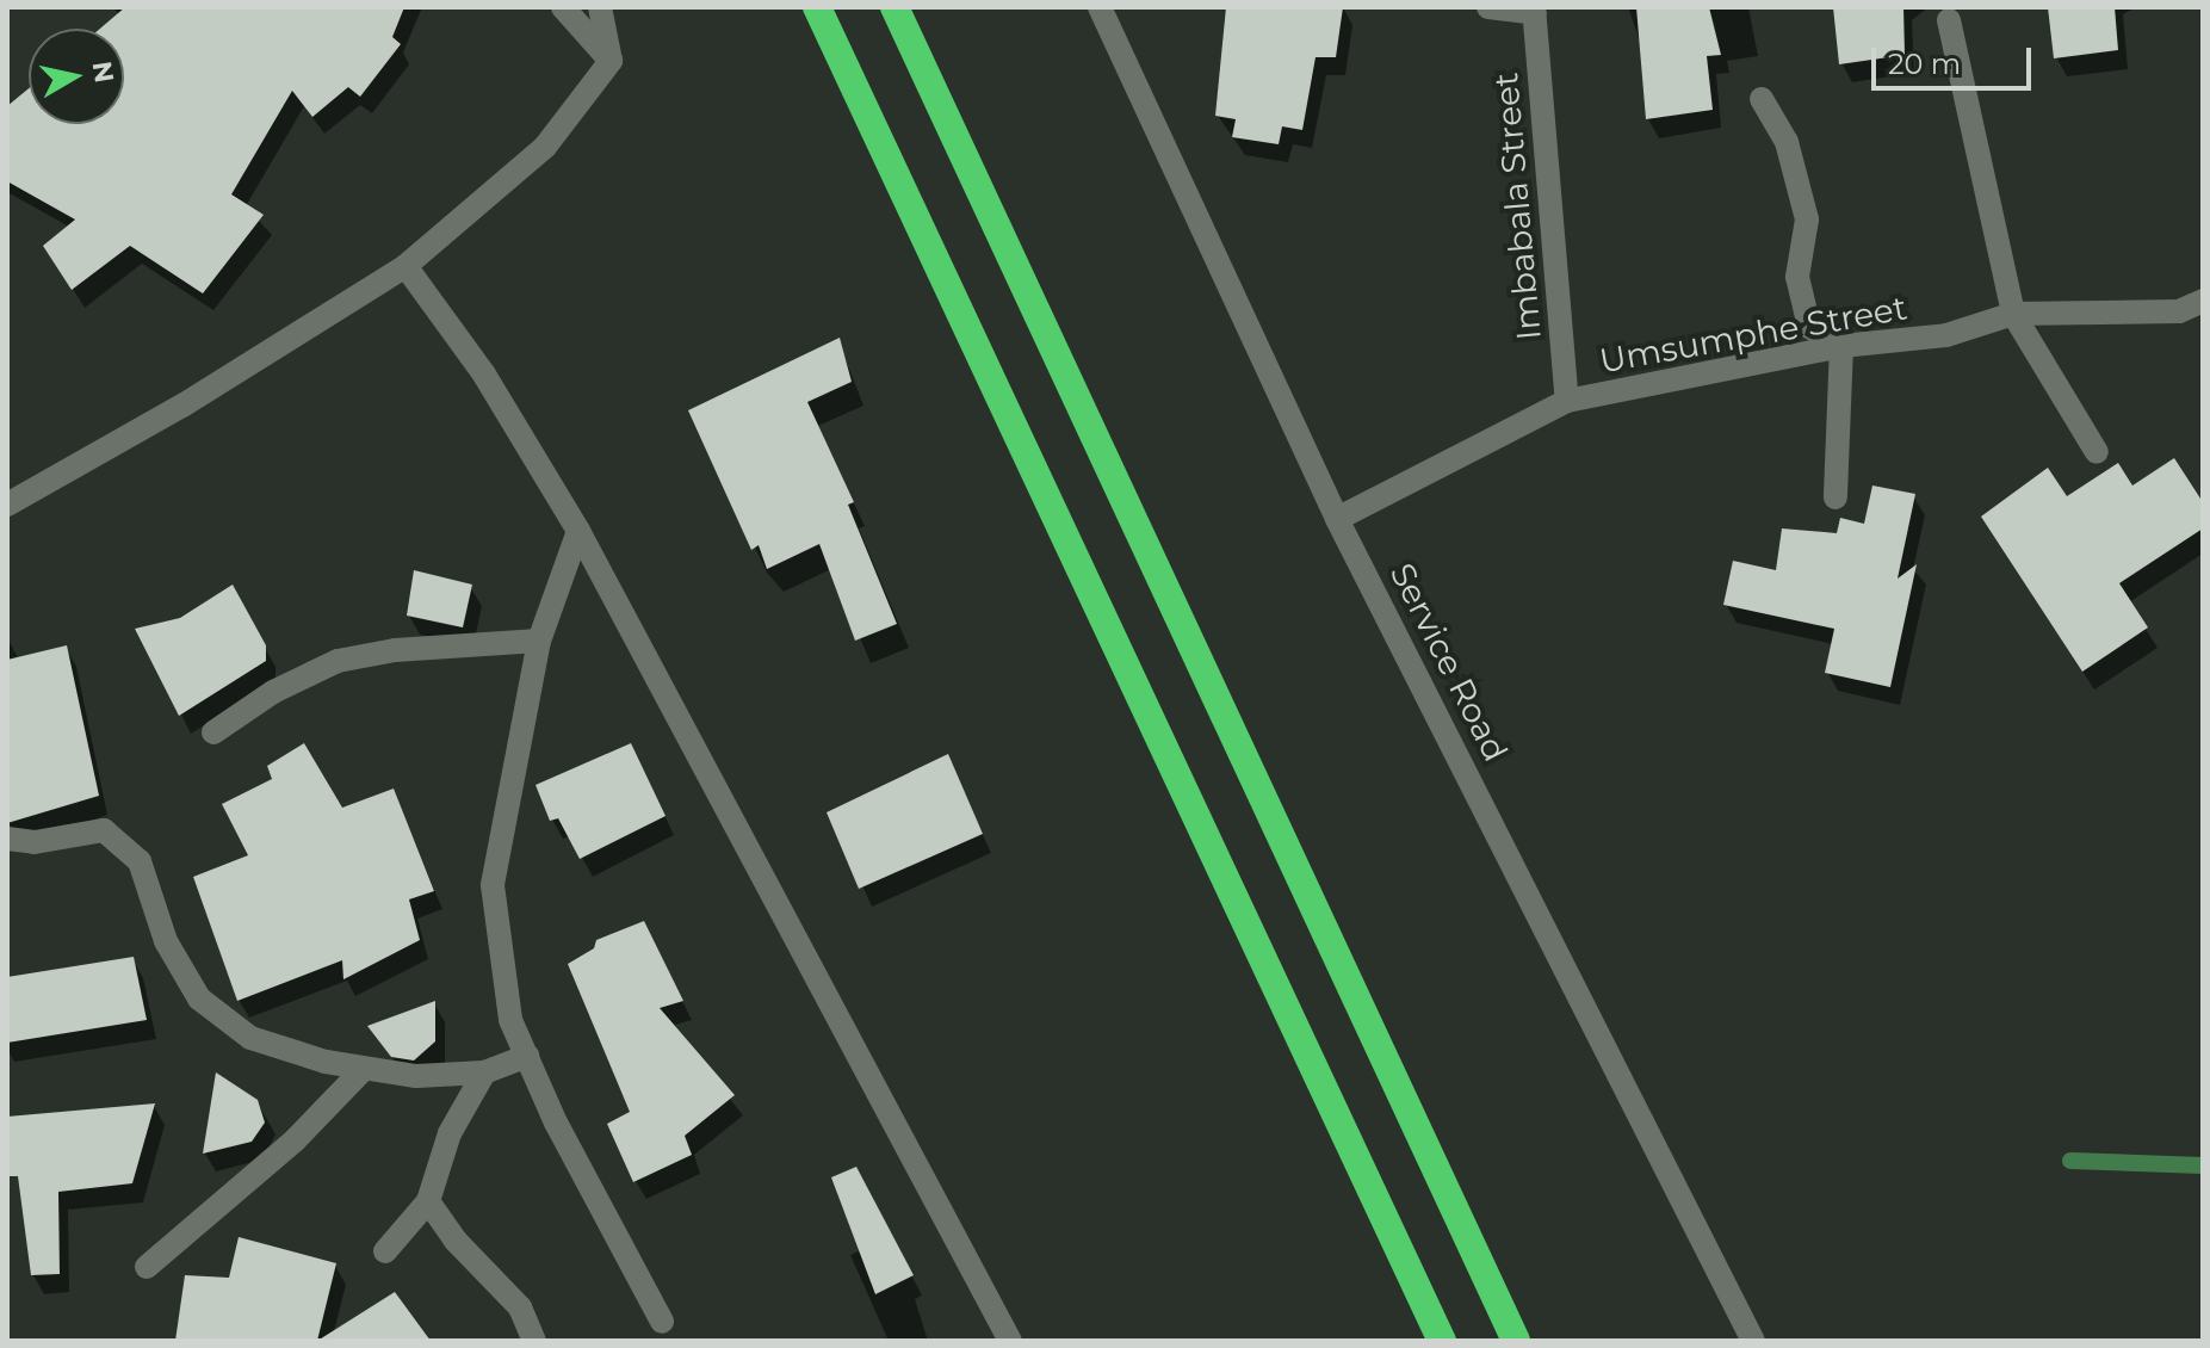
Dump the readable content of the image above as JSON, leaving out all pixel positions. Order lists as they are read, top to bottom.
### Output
{
  "streets": {
    "street": ["Imbabala Street", "Umsumphe Street", "Service Road"]
  },
  "crossings": [
    ["Imbabala Street", "Umsumphe Street"],
    ["Umsumphe Street", "Service Road"]
  ],
  "scale_bar": "20 m",
  "north": "right"
}
